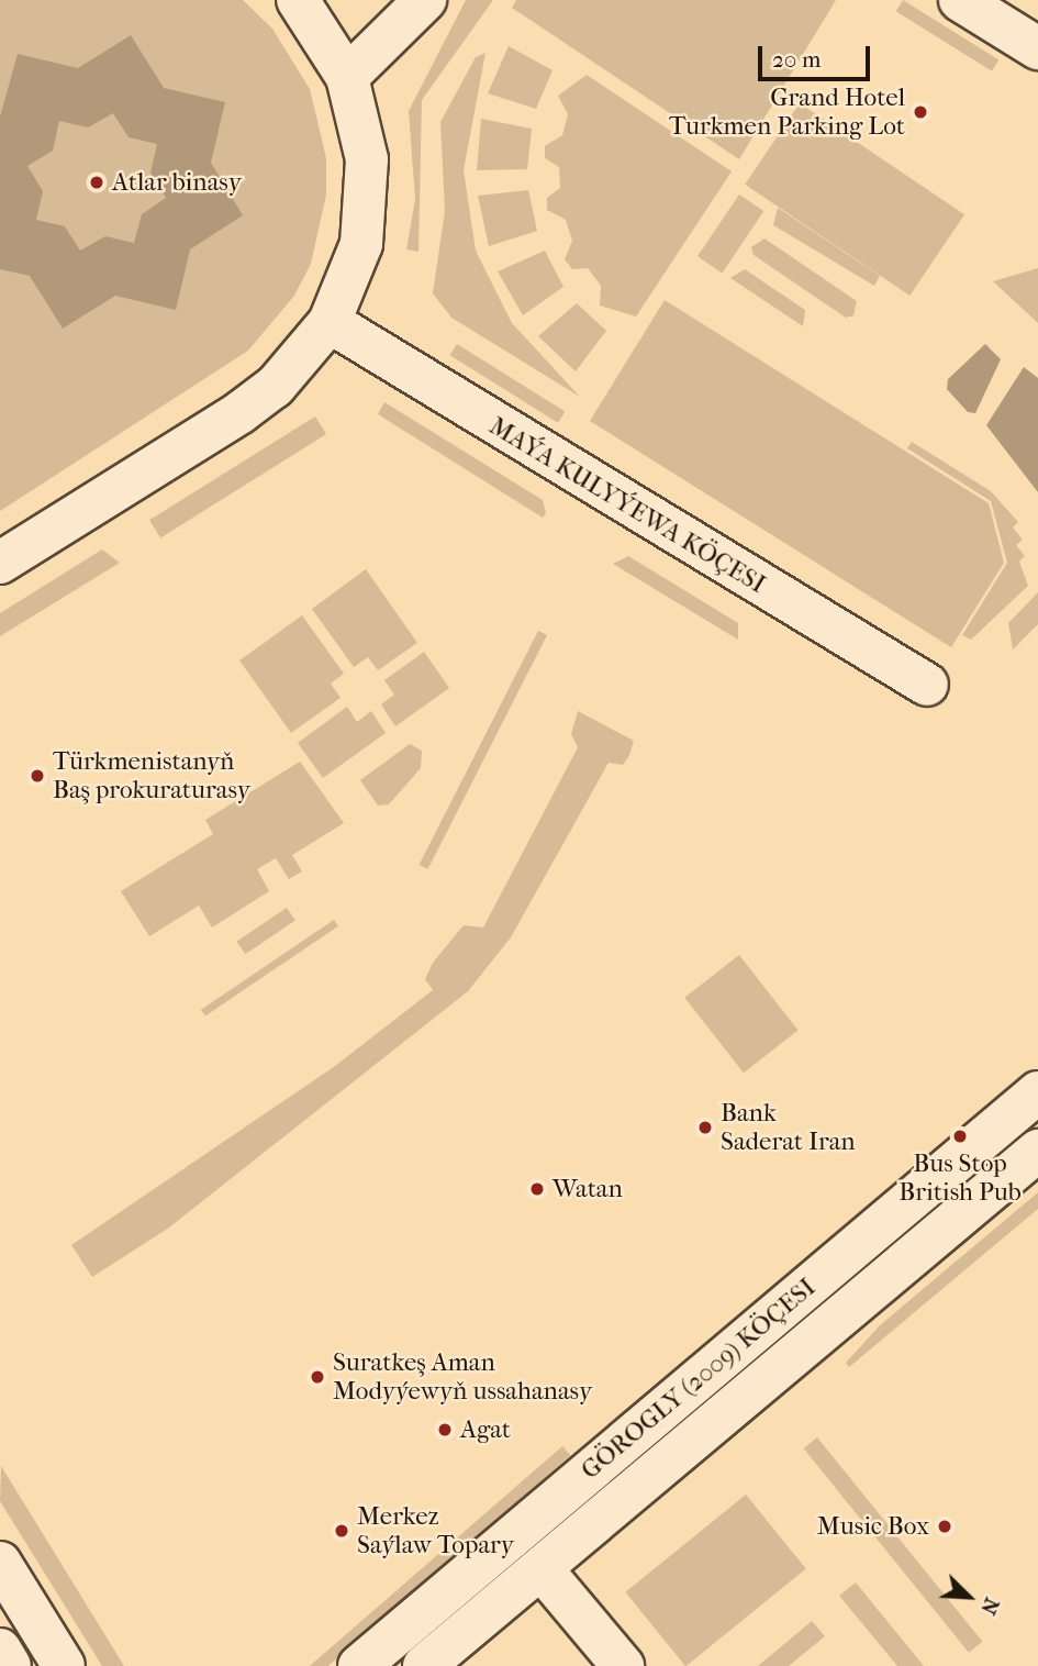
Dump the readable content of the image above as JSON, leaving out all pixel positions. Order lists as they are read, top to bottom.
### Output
{
  "streets": {
    "street": ["MAÝA KULYÝEWA KÖÇESI", "GÖROGLY (2009) KÖÇESI"]
  },
  "places": [
    "Grand Hotel Turkmen Parking Lot",
    "Atlar binasy",
    "Türkmenistanyň Baş prokuraturasy",
    "Bank Saderat Iran",
    "Bus Stop British Pub",
    "Watan",
    "Suratkeş Aman Modyýewyň ussahanasy",
    "Agat",
    "Music Box",
    "Merkez Saýlaw Topary"
  ],
  "scale_bar": "20 m",
  "north": "bottom right"
}
